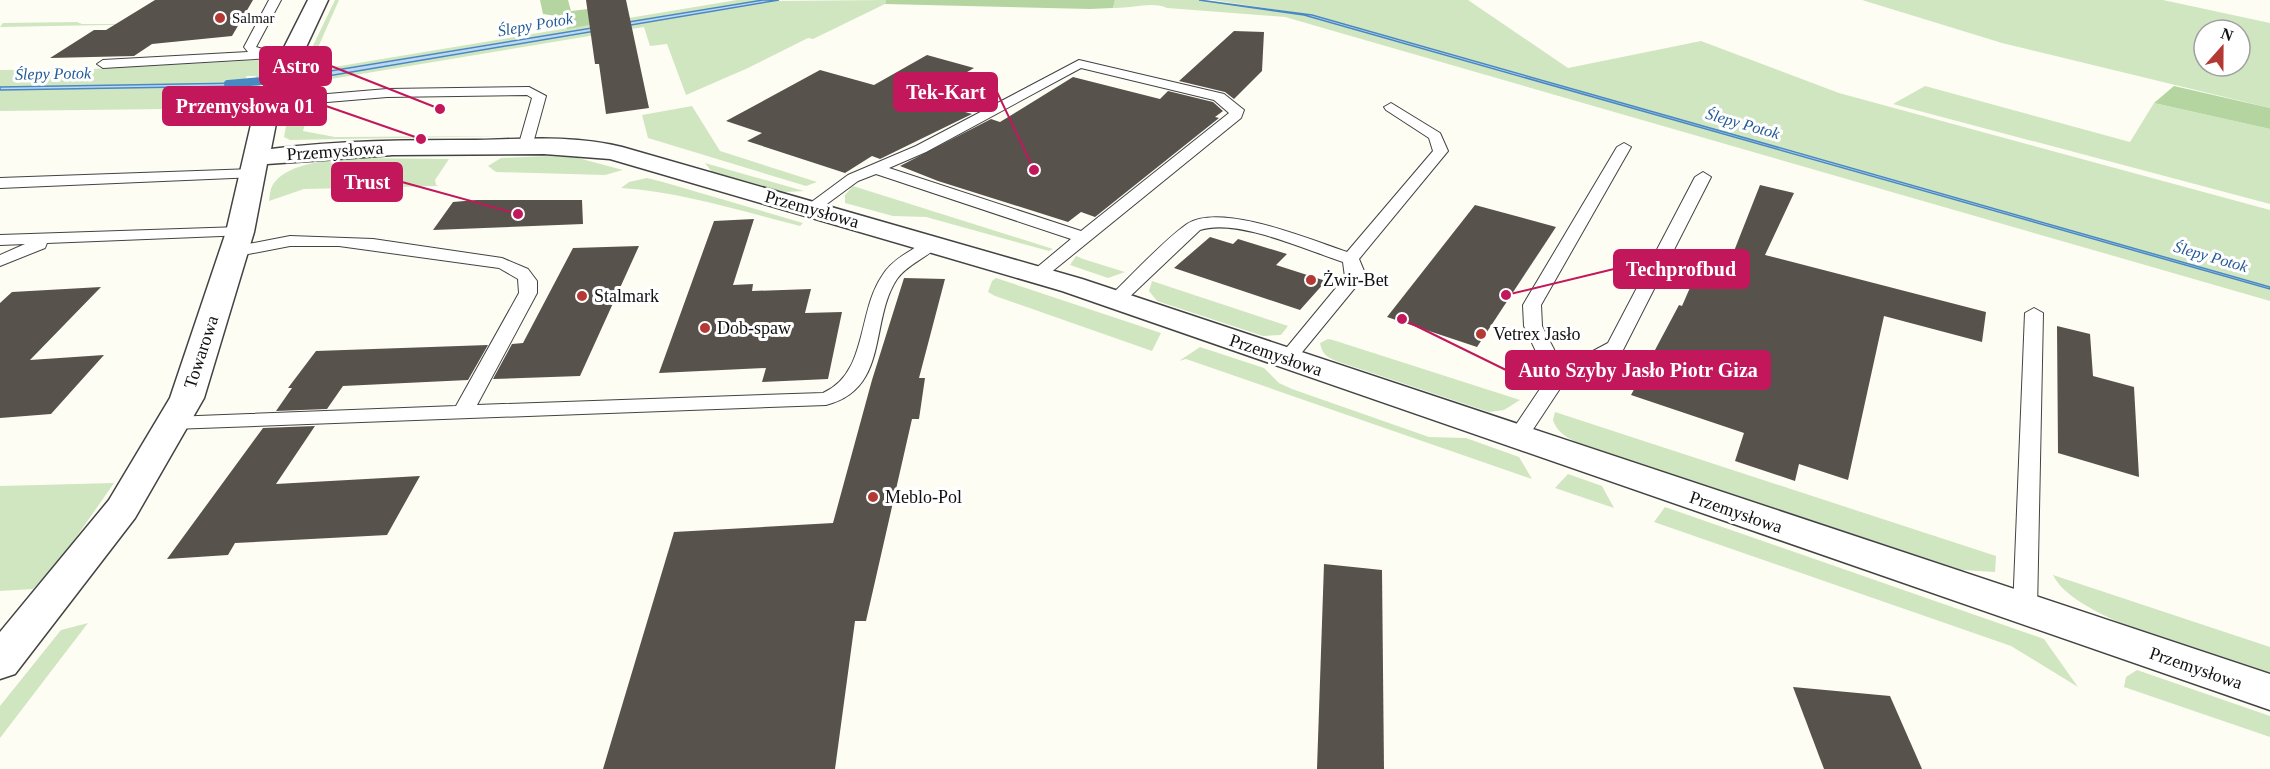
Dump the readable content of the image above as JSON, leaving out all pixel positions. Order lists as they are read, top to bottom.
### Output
{
  "streets": {
    "street": ["Przemysłowa", "Towarowa"]
  },
  "crossings": [
    ["Przemysłowa", "Towarowa"]
  ],
  "water": ["Ślepy Potok"],
  "places": [
    "Salmar",
    "Astro",
    "Przemysłowa 01",
    "Tek-Kart",
    "Trust",
    "Żwir-Bet",
    "Techprofbud",
    "Stalmark",
    "Auto Szyby Jasło Piotr Giza",
    "Dob-spaw",
    "Vetrex Jasło",
    "Meblo-Pol"
  ],
  "north": "top"
}
